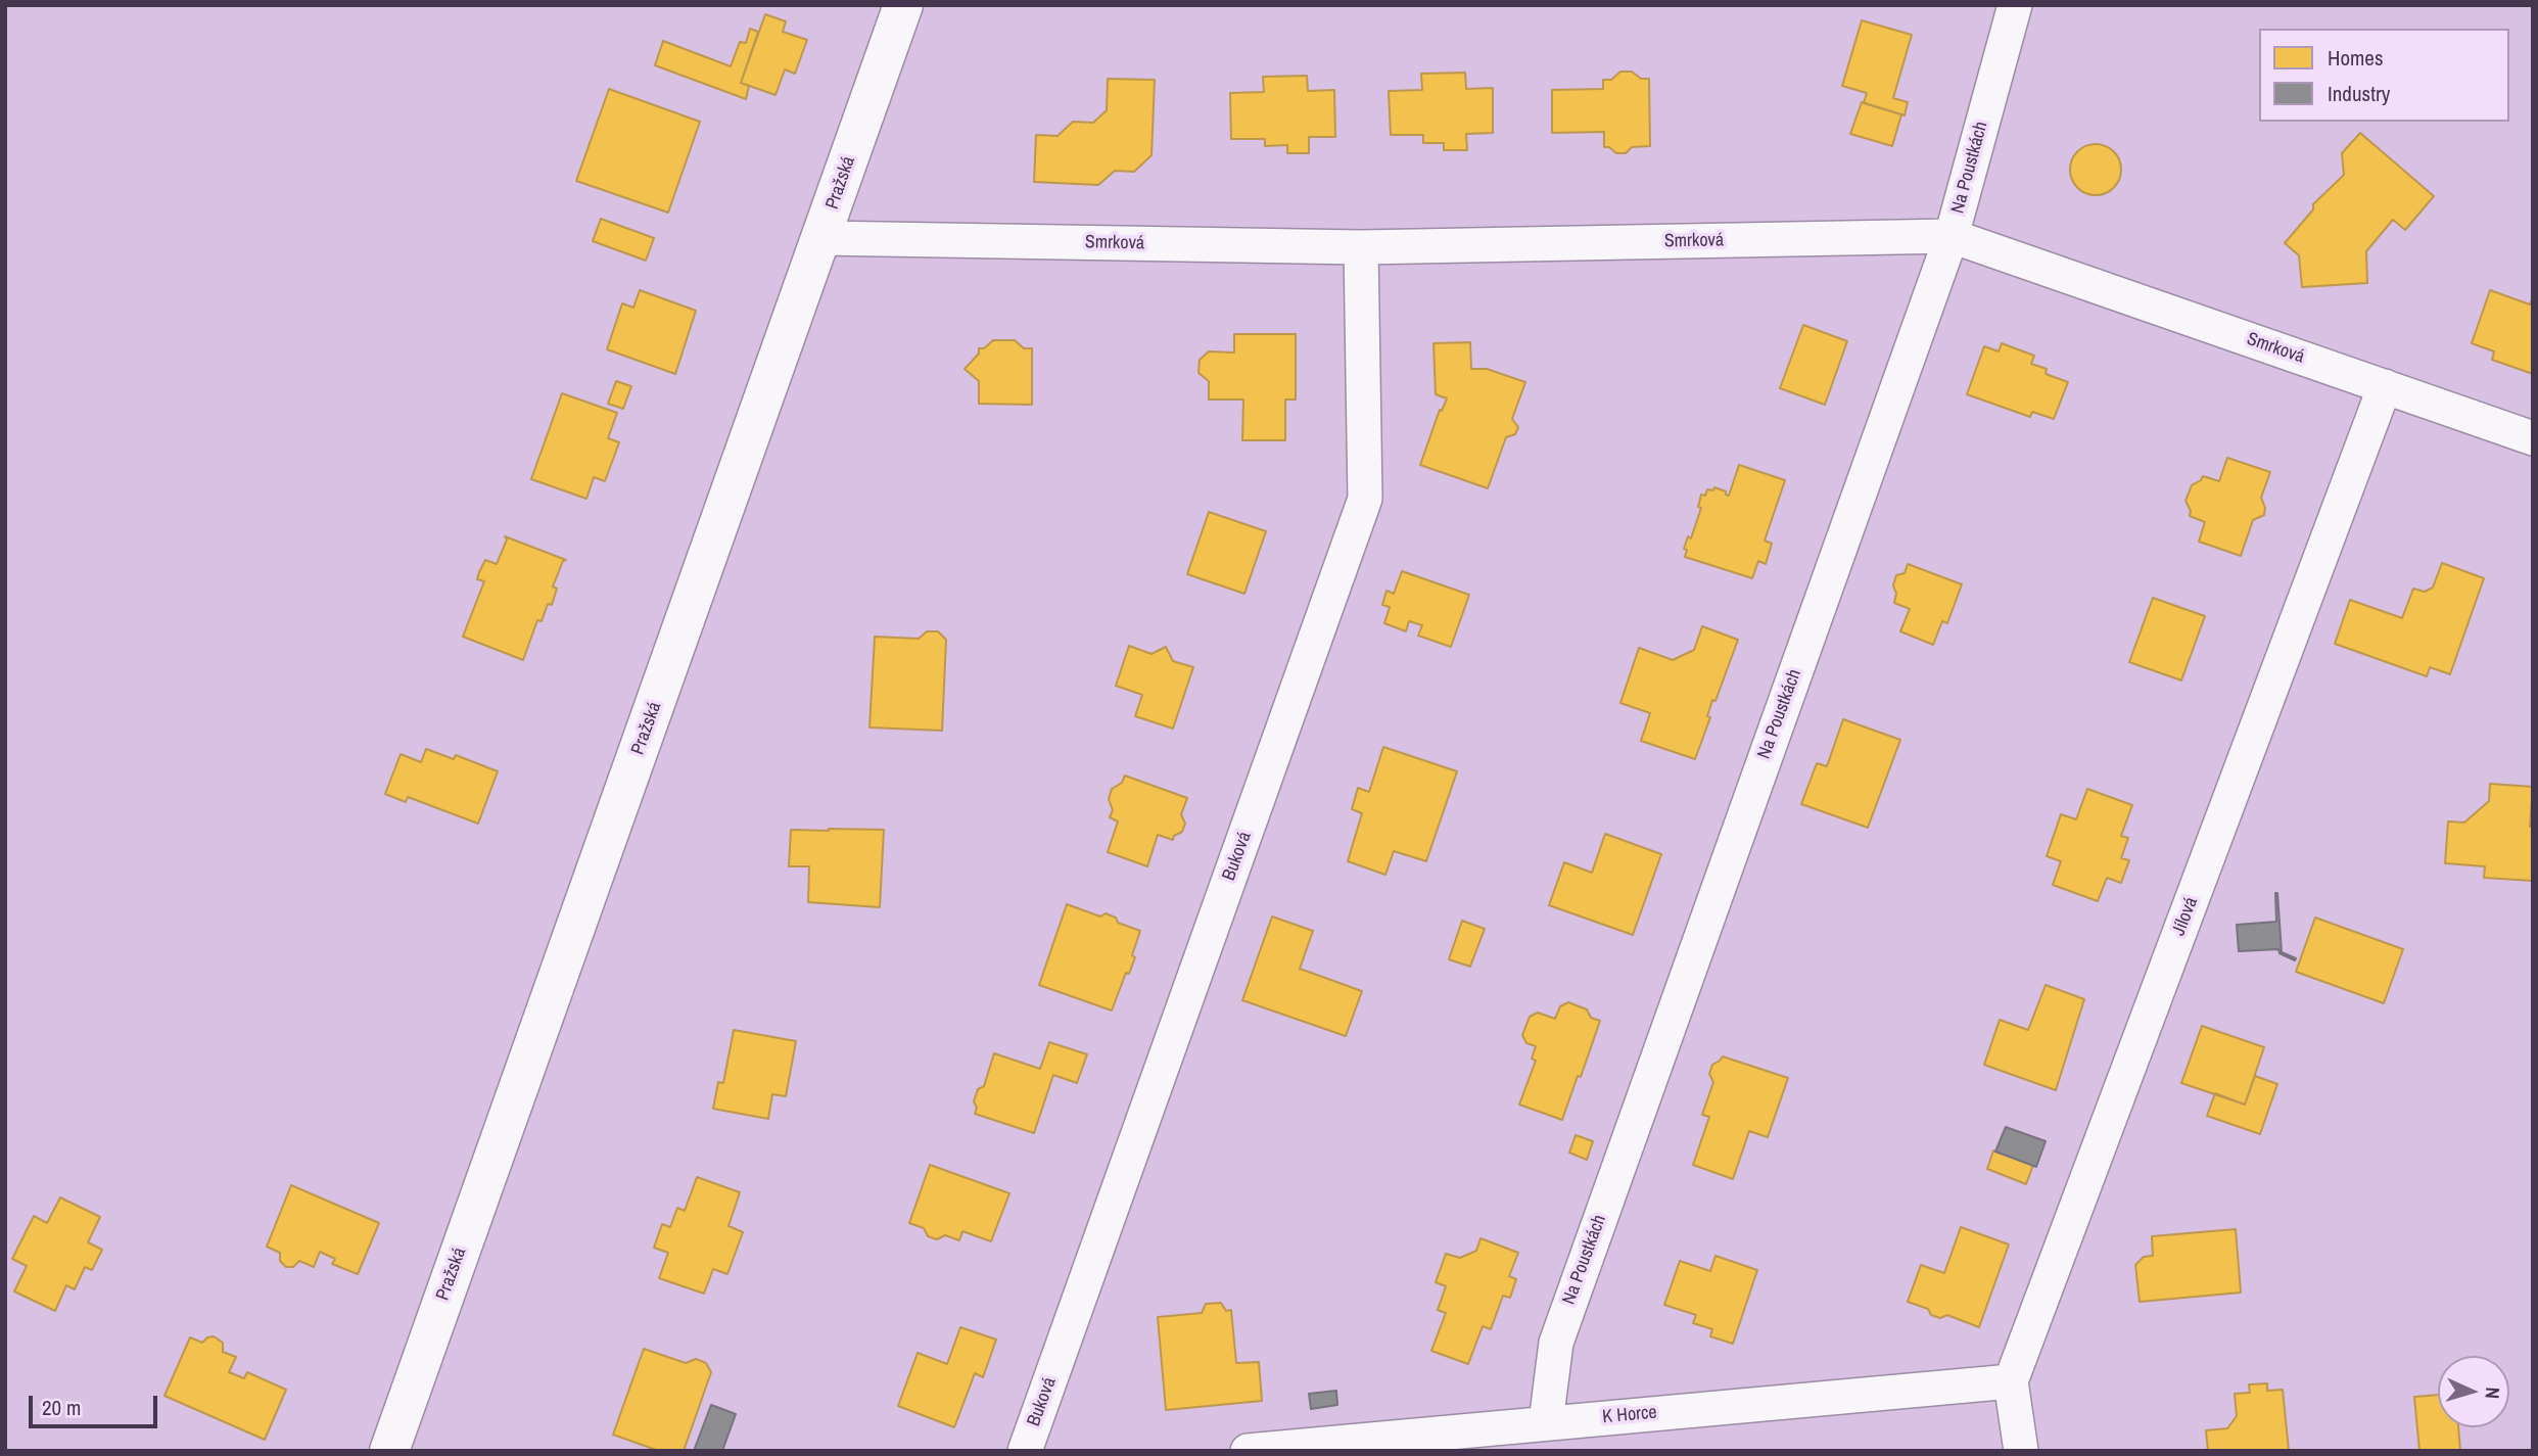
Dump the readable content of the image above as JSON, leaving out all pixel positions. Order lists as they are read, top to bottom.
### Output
{
  "streets": {
    "main road": ["Pražská"],
    "street": [
      "Na Poustkách",
      "Smrková",
      "Buková",
      "Jílová",
      "K Horce"
    ]
  },
  "crossings": [
    ["Na Poustkách", "Smrková"],
    ["Na Poustkách", "K Horce"],
    ["Pražská", "Smrková"],
    ["Smrková", "Buková"],
    ["Smrková", "Jílová"],
    ["Jílová", "K Horce"]
  ],
  "legend": ["Homes", "Industry"],
  "scale_bar": "20 m",
  "north": "right"
}
